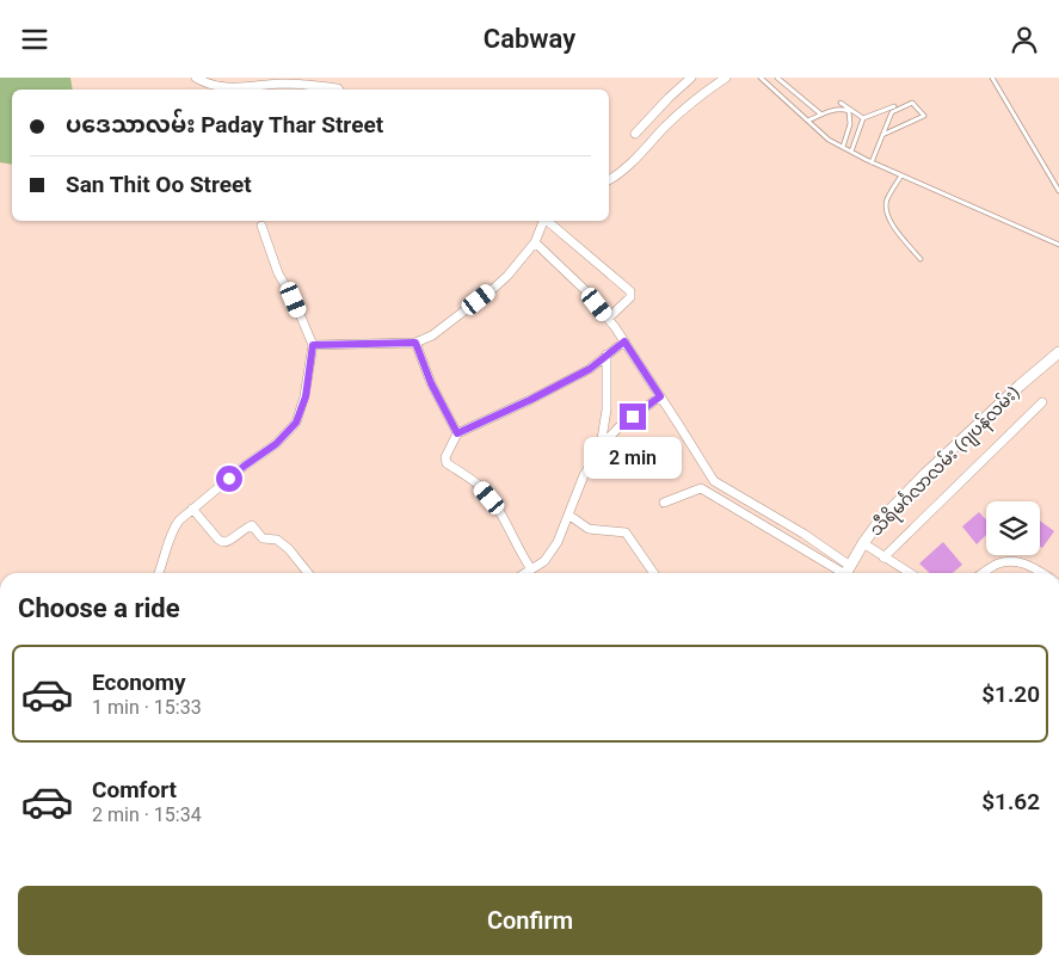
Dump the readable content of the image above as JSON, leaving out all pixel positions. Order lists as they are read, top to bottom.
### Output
{
  "streets": {
    "street": ["သီရိမင်္ဂလာလမ်း (ဂျပန်လမ်း)"]
  },
  "page": {
    "header": "Cabway",
    "banner": ["ပဒေသာလမ်း Paday Thar Street", "San Thit Oo Street"],
    "bubble": "2 min",
    "heading": "Choose a ride",
    "list": [
      {
        "name": "Economy",
        "note": "1 min · 15:33",
        "value": "$1.20"
      },
      {
        "name": "Comfort",
        "note": "2 min · 15:34",
        "value": "$1.62"
      }
    ],
    "buttons": "Confirm"
  }
}
